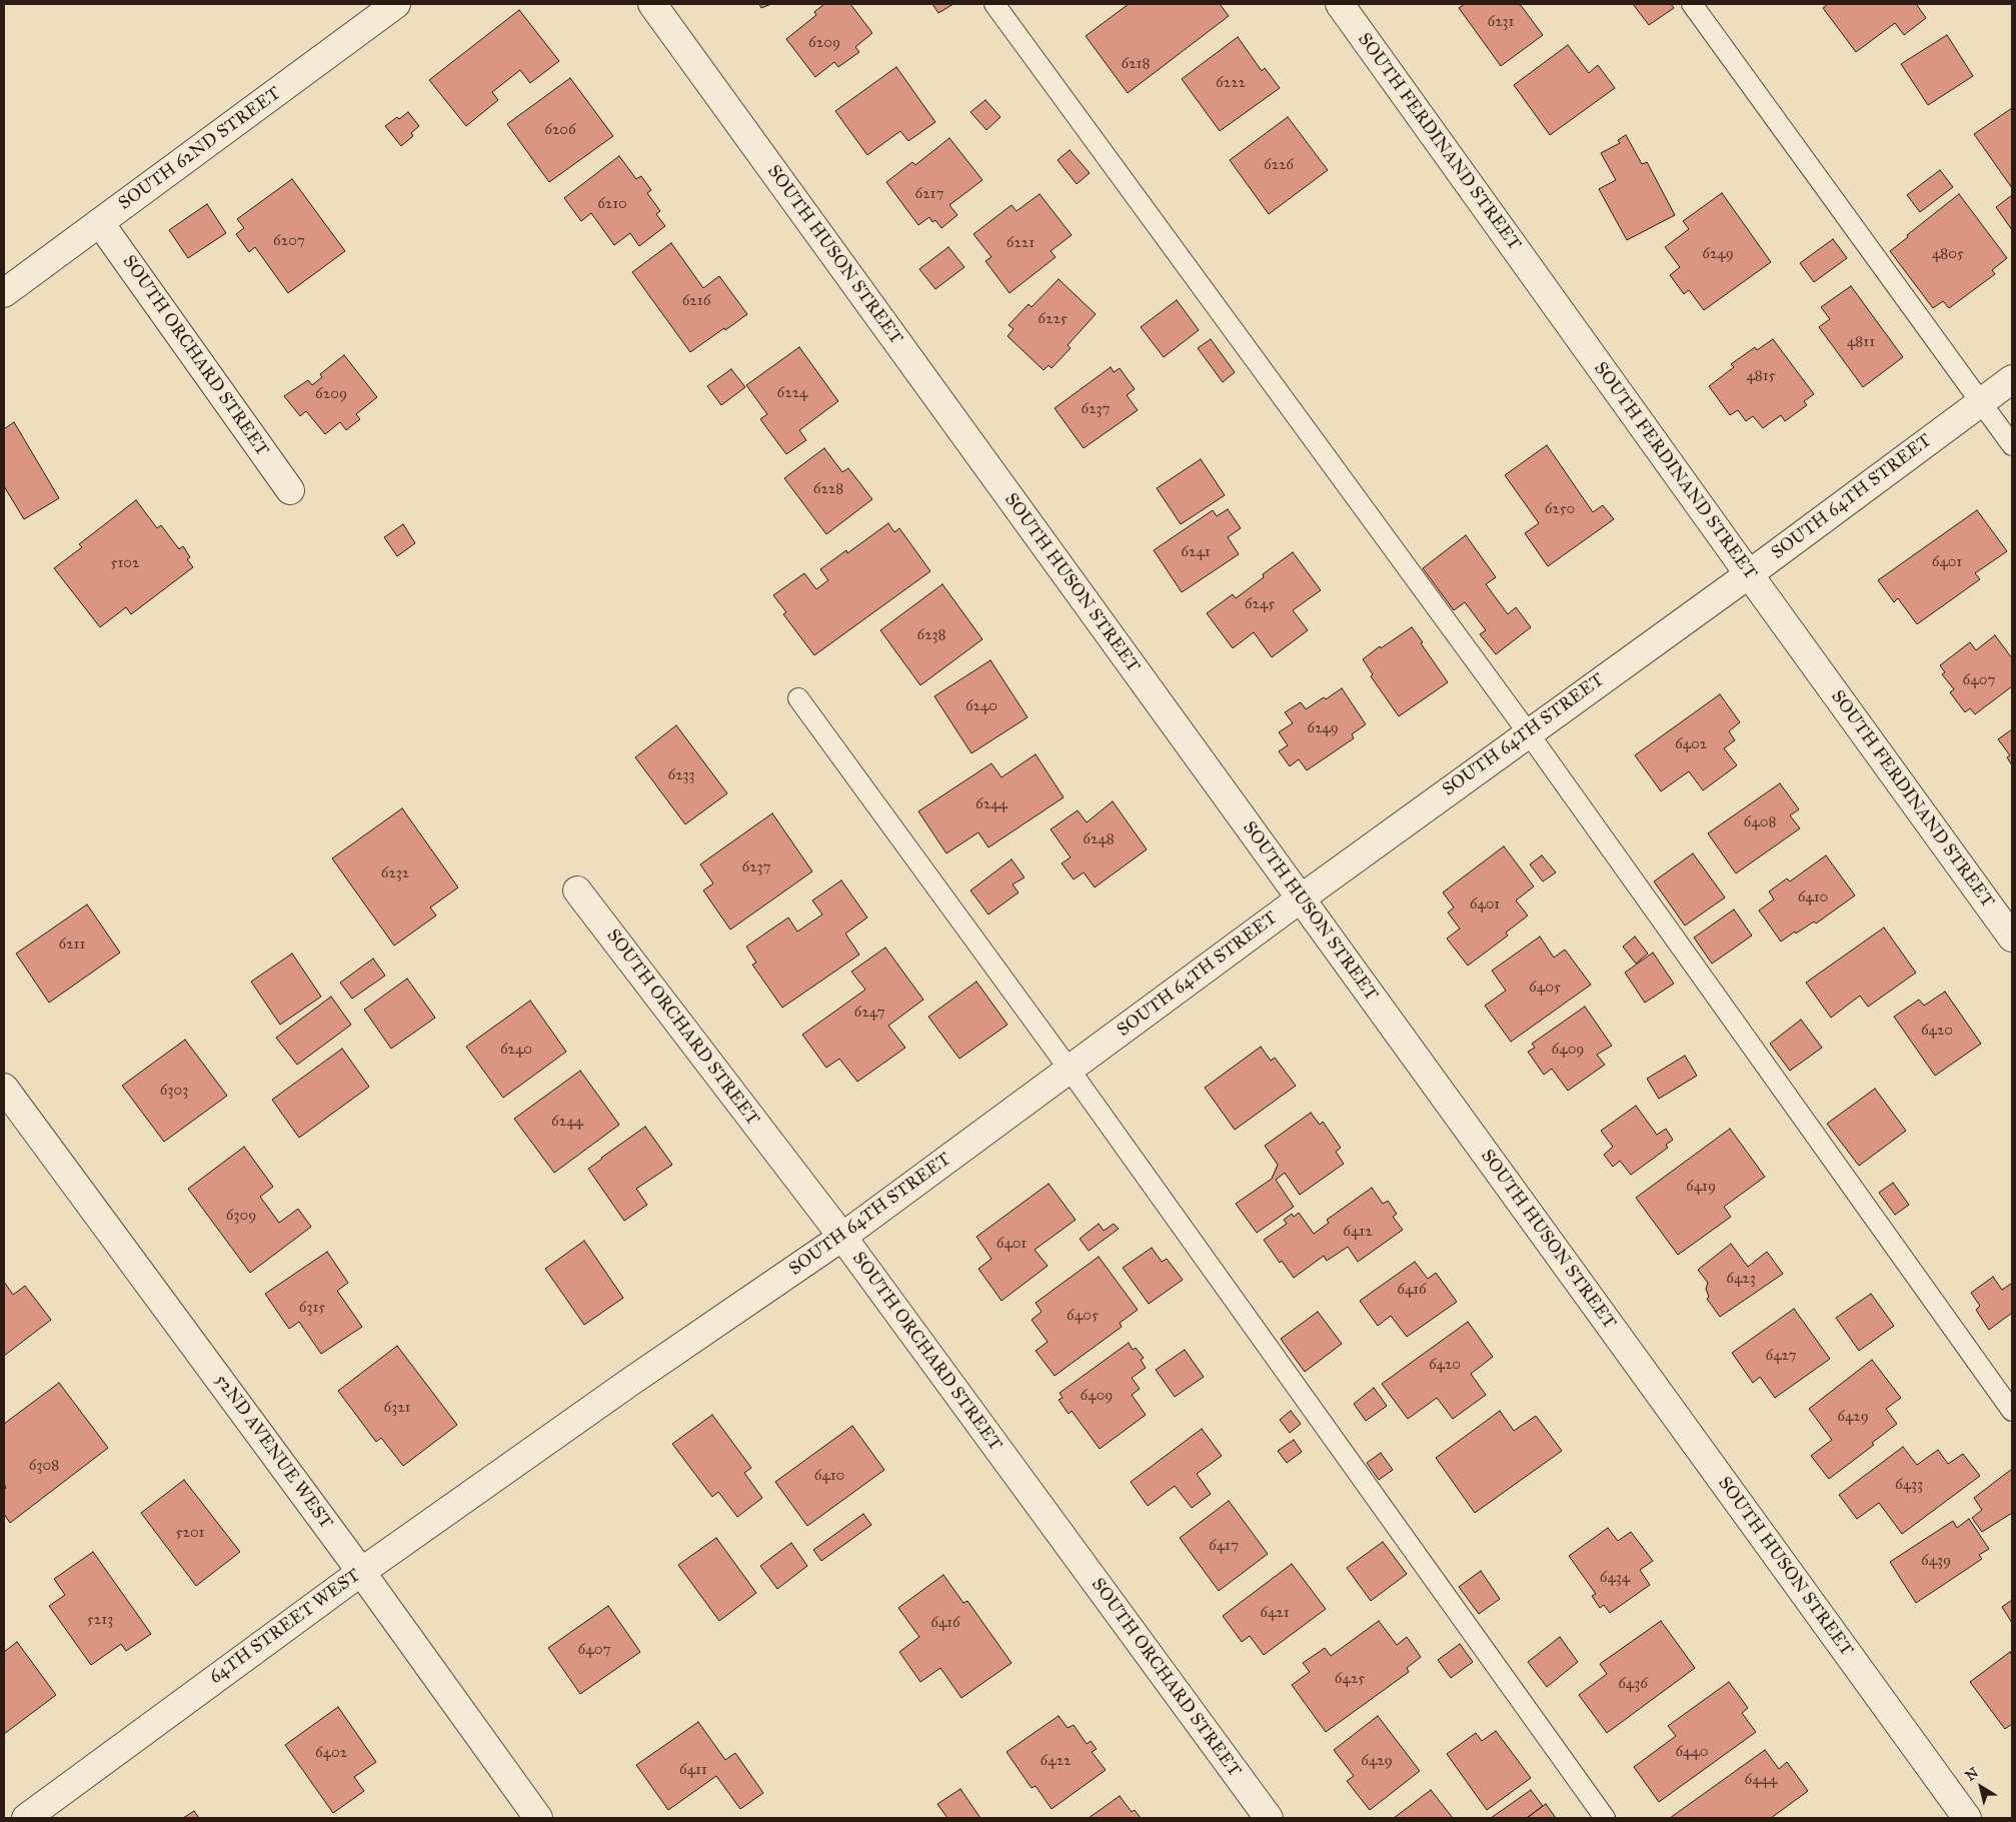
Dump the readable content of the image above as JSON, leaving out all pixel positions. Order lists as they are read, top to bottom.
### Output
{
  "streets": {
    "street": [
      "SOUTH FERDINAND STREET",
      "SOUTH 62ND STREET",
      "SOUTH HUSON STREET",
      "SOUTH ORCHARD STREET",
      "SOUTH 64TH STREET",
      "52ND AVENUE WEST",
      "64TH STREET WEST"
    ]
  },
  "crossings": [
    ["SOUTH FERDINAND STREET", "SOUTH 64TH STREET"],
    ["SOUTH 62ND STREET", "SOUTH ORCHARD STREET"],
    ["SOUTH HUSON STREET", "SOUTH 64TH STREET"],
    ["SOUTH ORCHARD STREET", "SOUTH 64TH STREET"],
    ["SOUTH 64TH STREET", "64TH STREET WEST"],
    ["52ND AVENUE WEST", "64TH STREET WEST"]
  ],
  "house_numbers": [
    "6231",
    "6209",
    "6218",
    "6222",
    "6206",
    "6226",
    "6217",
    "6210",
    "6207",
    "6221",
    "6249",
    "4805",
    "6216",
    "6225",
    "4811",
    "4815",
    "6224",
    "6209",
    "6237",
    "6228",
    "6250",
    "6241",
    "6401",
    "5102",
    "6245",
    "6238",
    "6407",
    "6240",
    "6249",
    "6402",
    "6233",
    "6244",
    "6408",
    "6248",
    "6237",
    "6232",
    "6410",
    "6401",
    "6211",
    "6405",
    "6247",
    "6420",
    "6240",
    "6409",
    "6303",
    "6244",
    "6419",
    "6309",
    "6412",
    "6401",
    "6423",
    "6416",
    "6315",
    "6405",
    "6427",
    "6420",
    "6409",
    "6321",
    "6429",
    "6308",
    "6410",
    "6433",
    "5201",
    "6417",
    "6439",
    "6434",
    "6421",
    "5213",
    "6416",
    "6407",
    "6425",
    "6436",
    "6440",
    "6402",
    "6422",
    "6429",
    "6411",
    "6444"
  ],
  "north": "top left"
}
